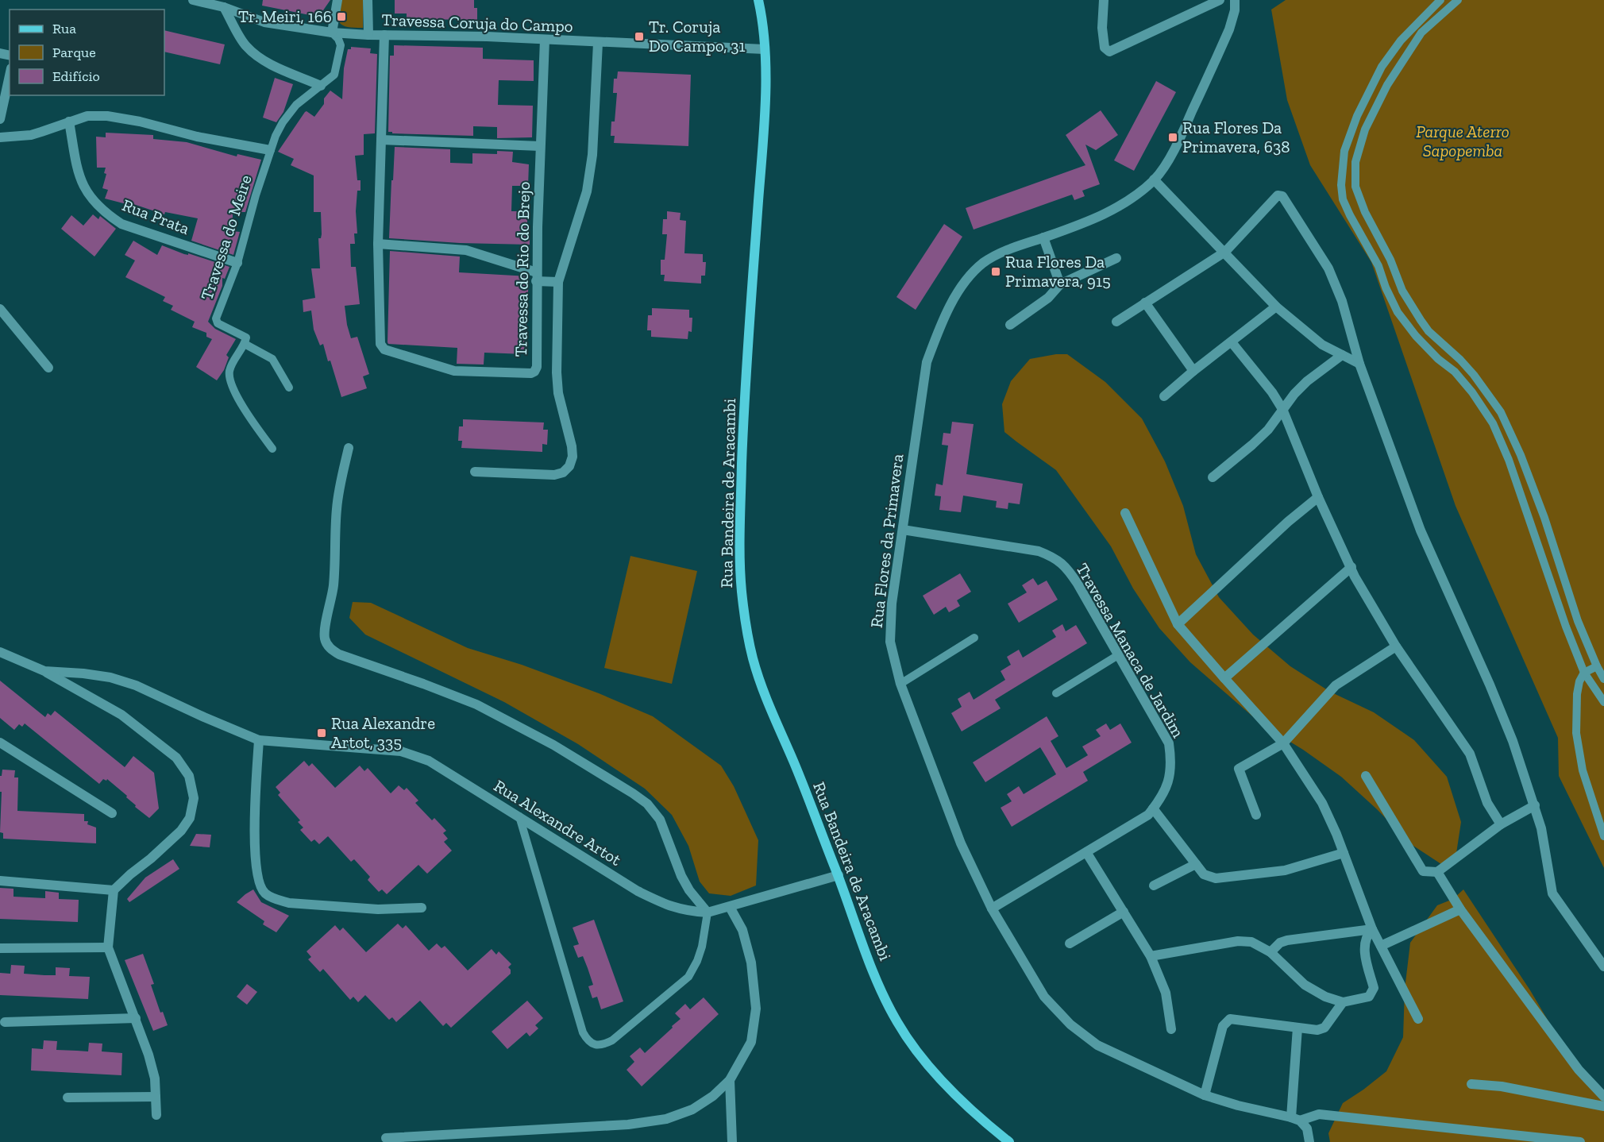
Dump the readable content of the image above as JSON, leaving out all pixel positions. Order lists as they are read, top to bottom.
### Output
{
  "streets": {
    "main road": ["Rua Bandeira de Aracambi"],
    "street": [
      "Travessa Coruja do Campo",
      "Rua Prata",
      "Travessa do Rio do Brejo",
      "Rua Flores da Primavera",
      "Travessa Manaca de Jardim",
      "Rua Alexandre Artot"
    ],
    "lane": ["Travessa do Meire"]
  },
  "crossings": [
    ["Travessa Coruja do Campo", "Travessa do Meire"],
    ["Travessa Coruja do Campo", "Travessa do Rio do Brejo"],
    ["Travessa Coruja do Campo", "Rua Bandeira de Aracambi"],
    ["Rua Prata", "Travessa do Meire"],
    ["Rua Bandeira de Aracambi", "Rua Alexandre Artot"],
    ["Rua Flores da Primavera", "Travessa Manaca de Jardim"]
  ],
  "parks": ["Parque Aterro Sapopemba"],
  "places": {
    "transit": [
      "Tr. Meiri, 166",
      "Tr. Coruja Do Campo, 31",
      "Rua Flores Da Primavera, 638",
      "Rua Flores Da Primavera, 915",
      "Rua Alexandre Artot, 335"
    ]
  },
  "legend": ["Rua", "Parque", "Edifício"]
}
